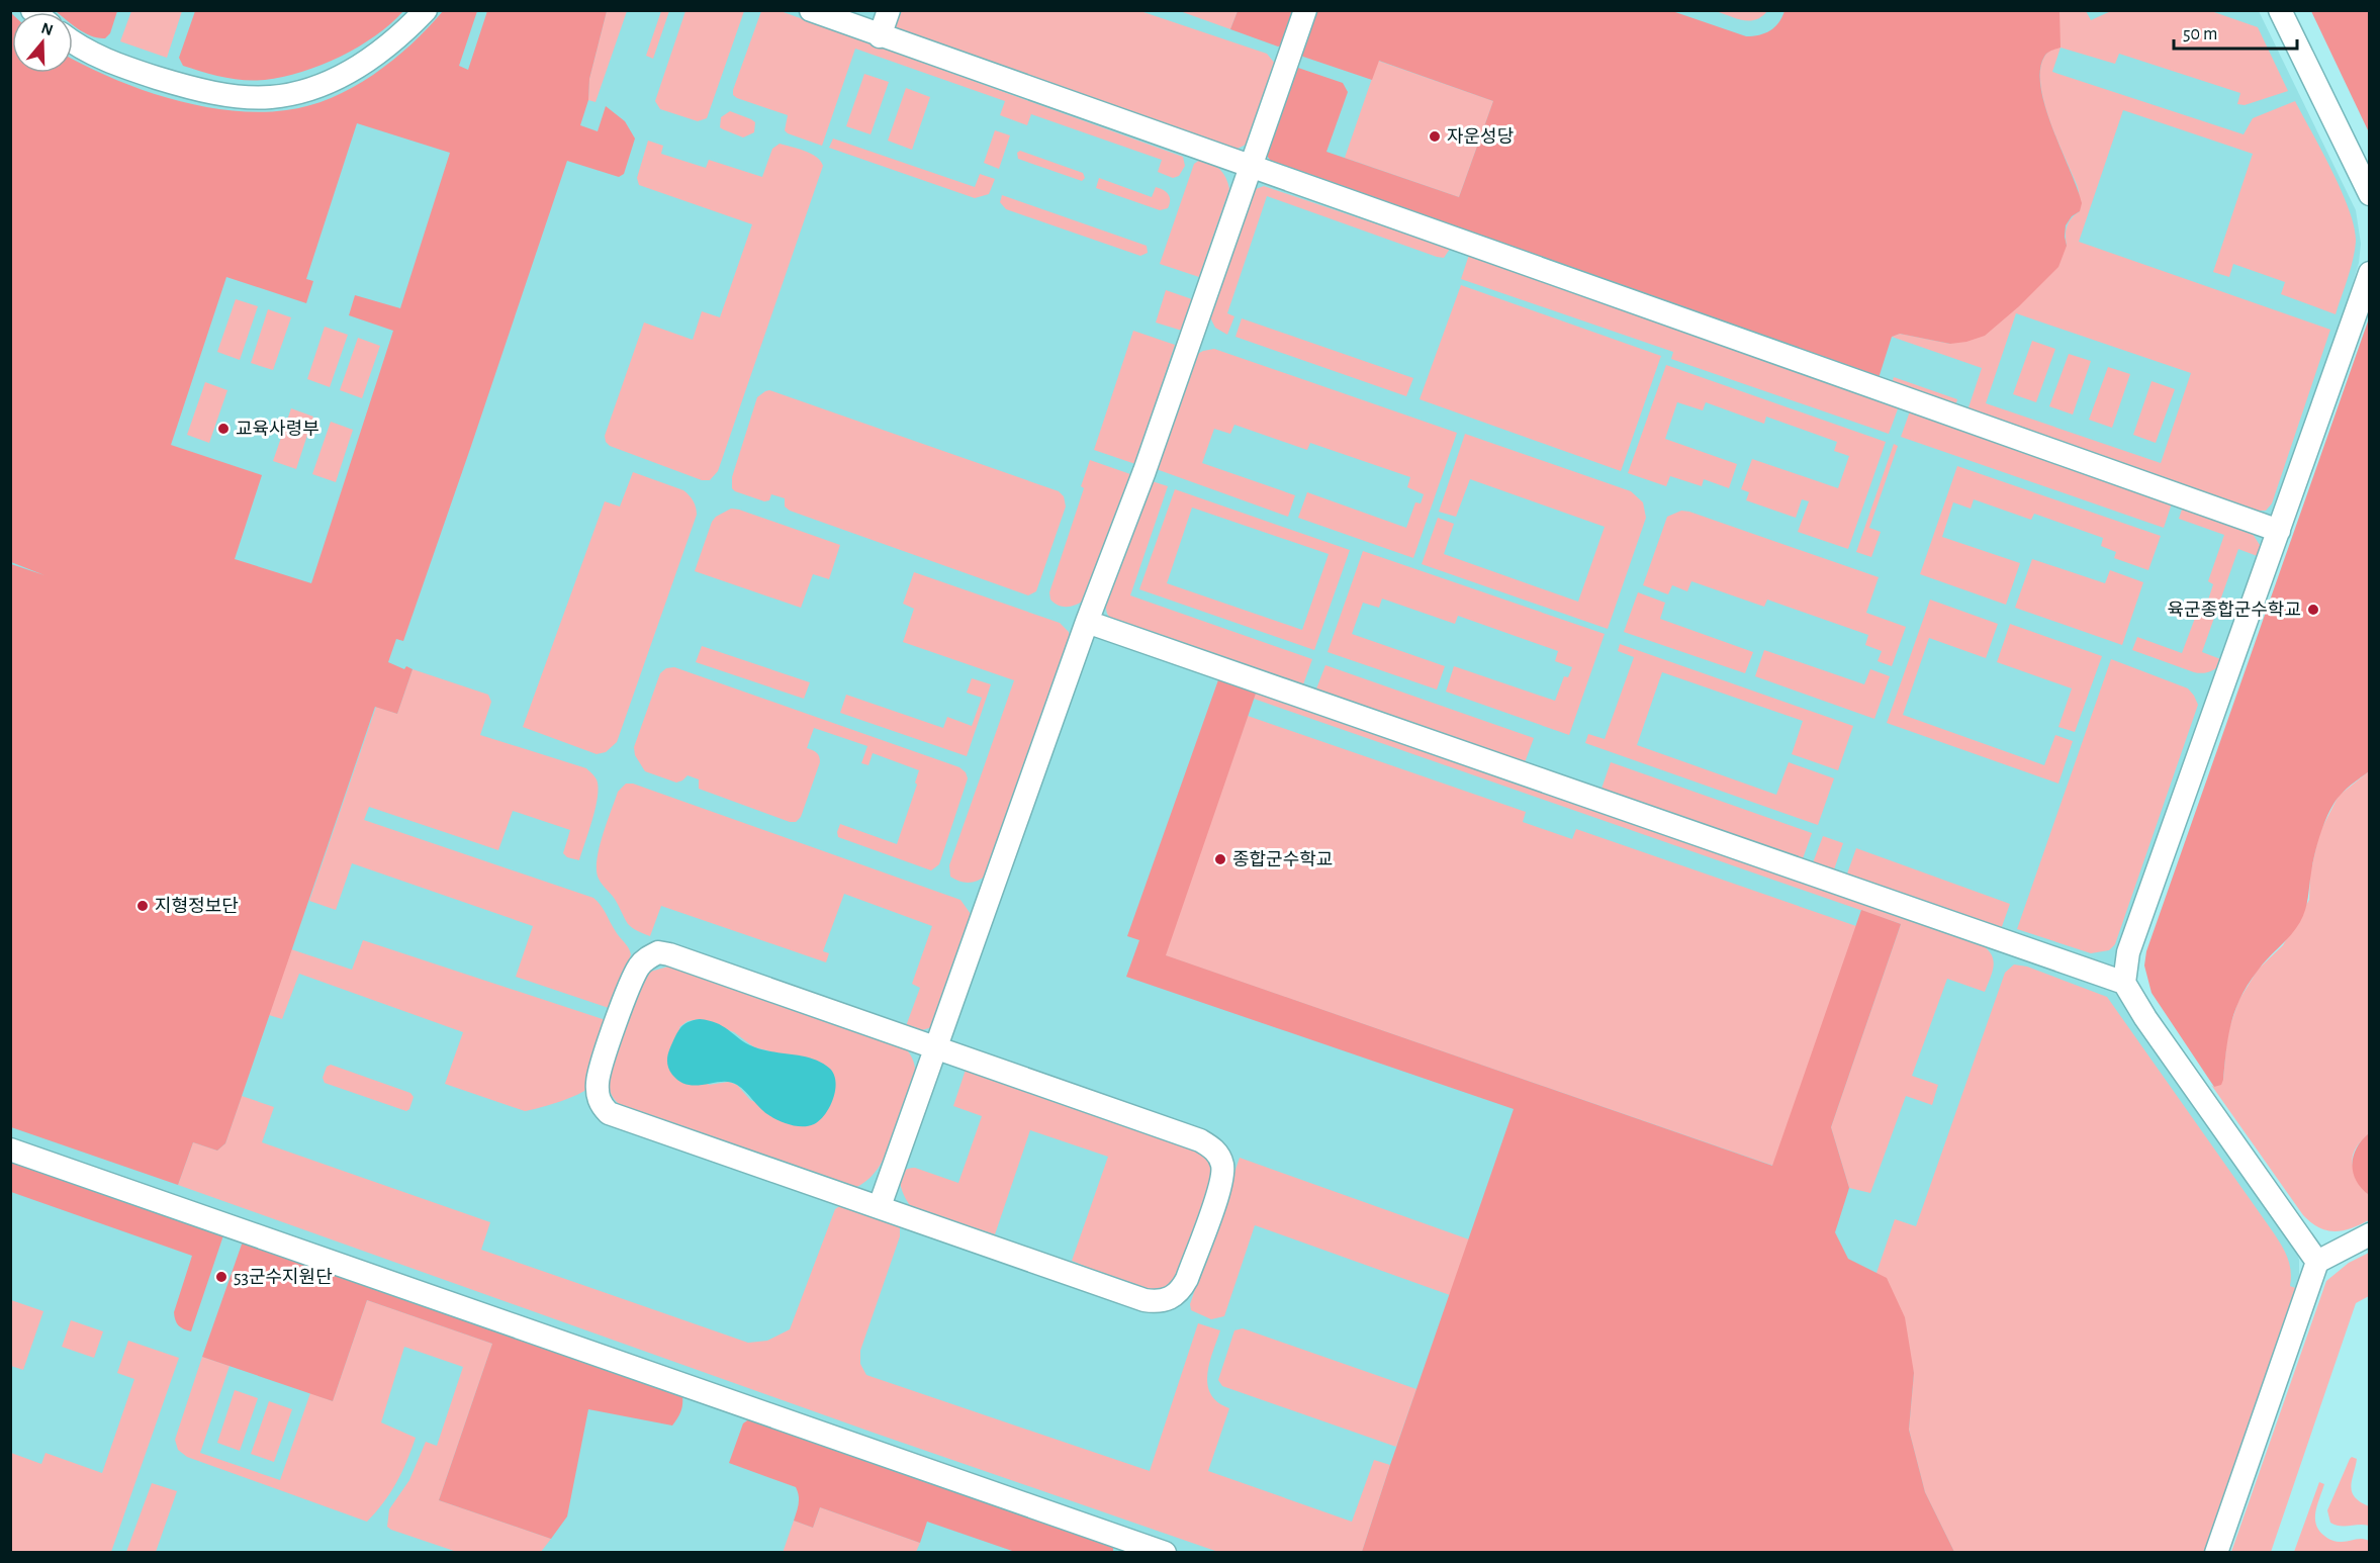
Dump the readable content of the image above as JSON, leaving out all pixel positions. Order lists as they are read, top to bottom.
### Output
{
  "places": [
    "자운성당",
    "교육사령부",
    "육군종합군수학교",
    "종합군수학교",
    "지형정보단",
    "53군수지원단"
  ],
  "scale_bar": "50 m",
  "north": "top"
}
